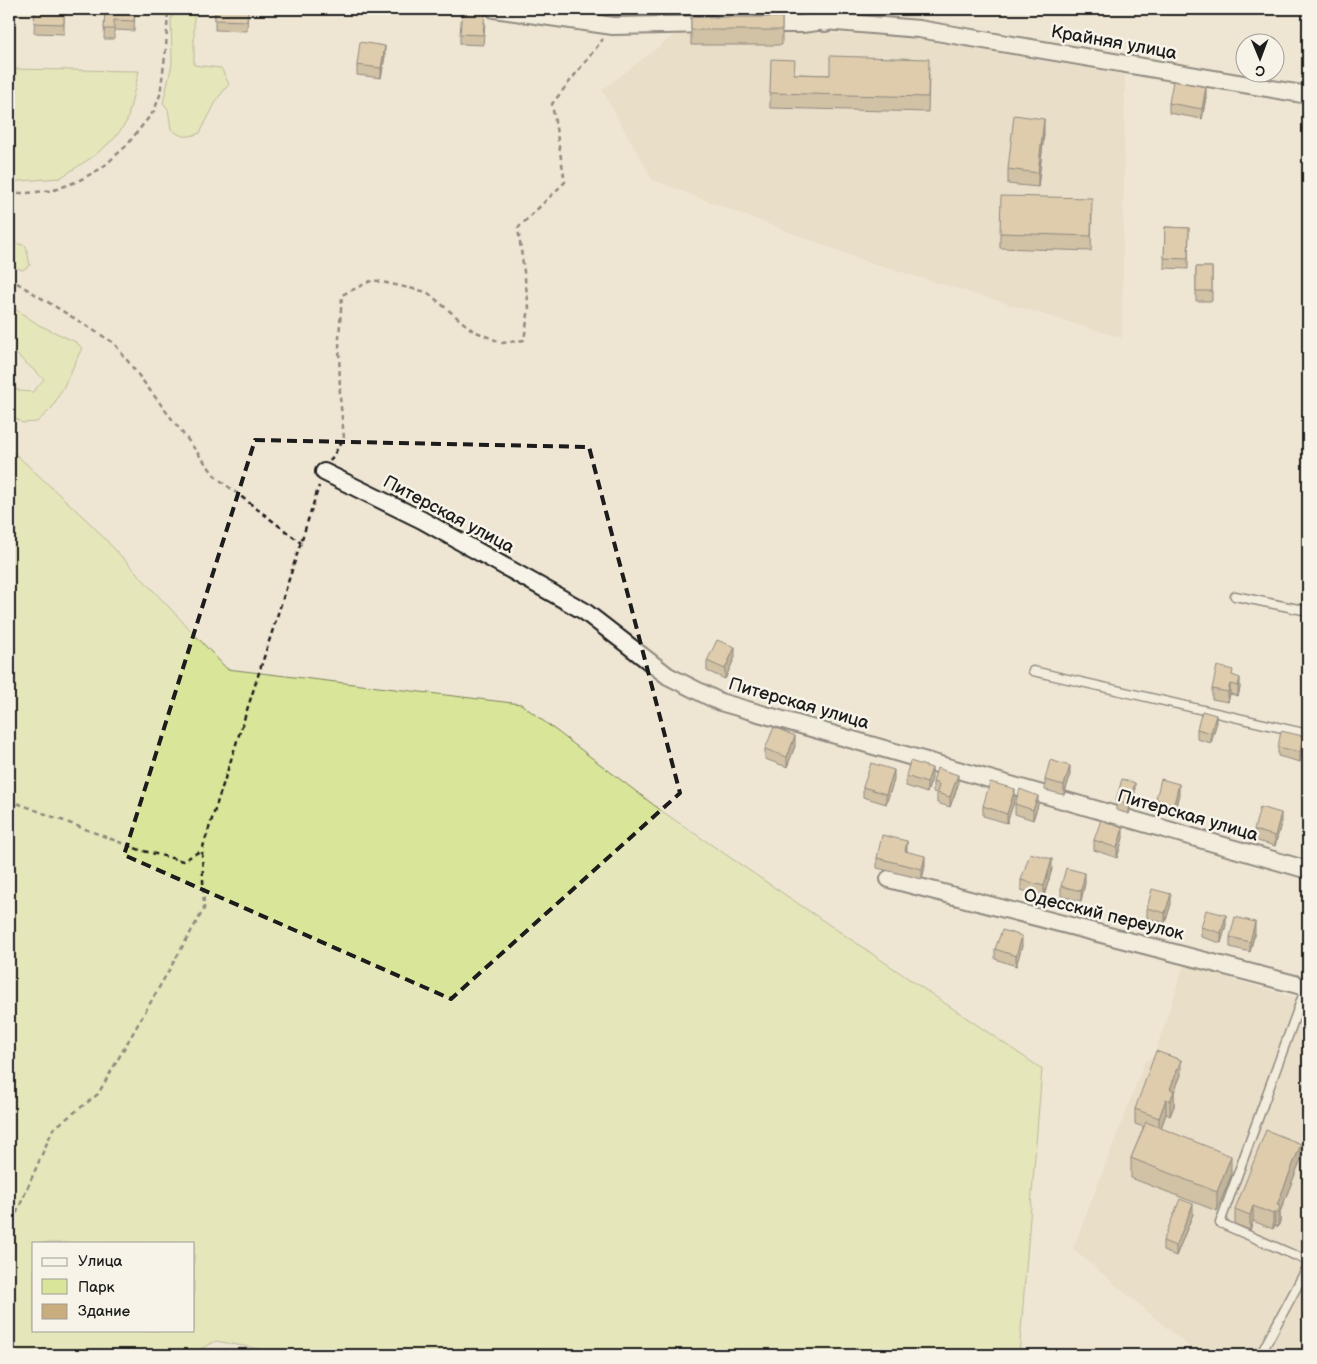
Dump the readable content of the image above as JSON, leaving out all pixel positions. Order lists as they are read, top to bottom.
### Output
{
  "streets": {
    "street": ["Крайняя улица", "Питерская улица", "Одесский переулок"]
  },
  "legend": ["Улица", "Парк", "Здание"],
  "north": "bottom"
}
